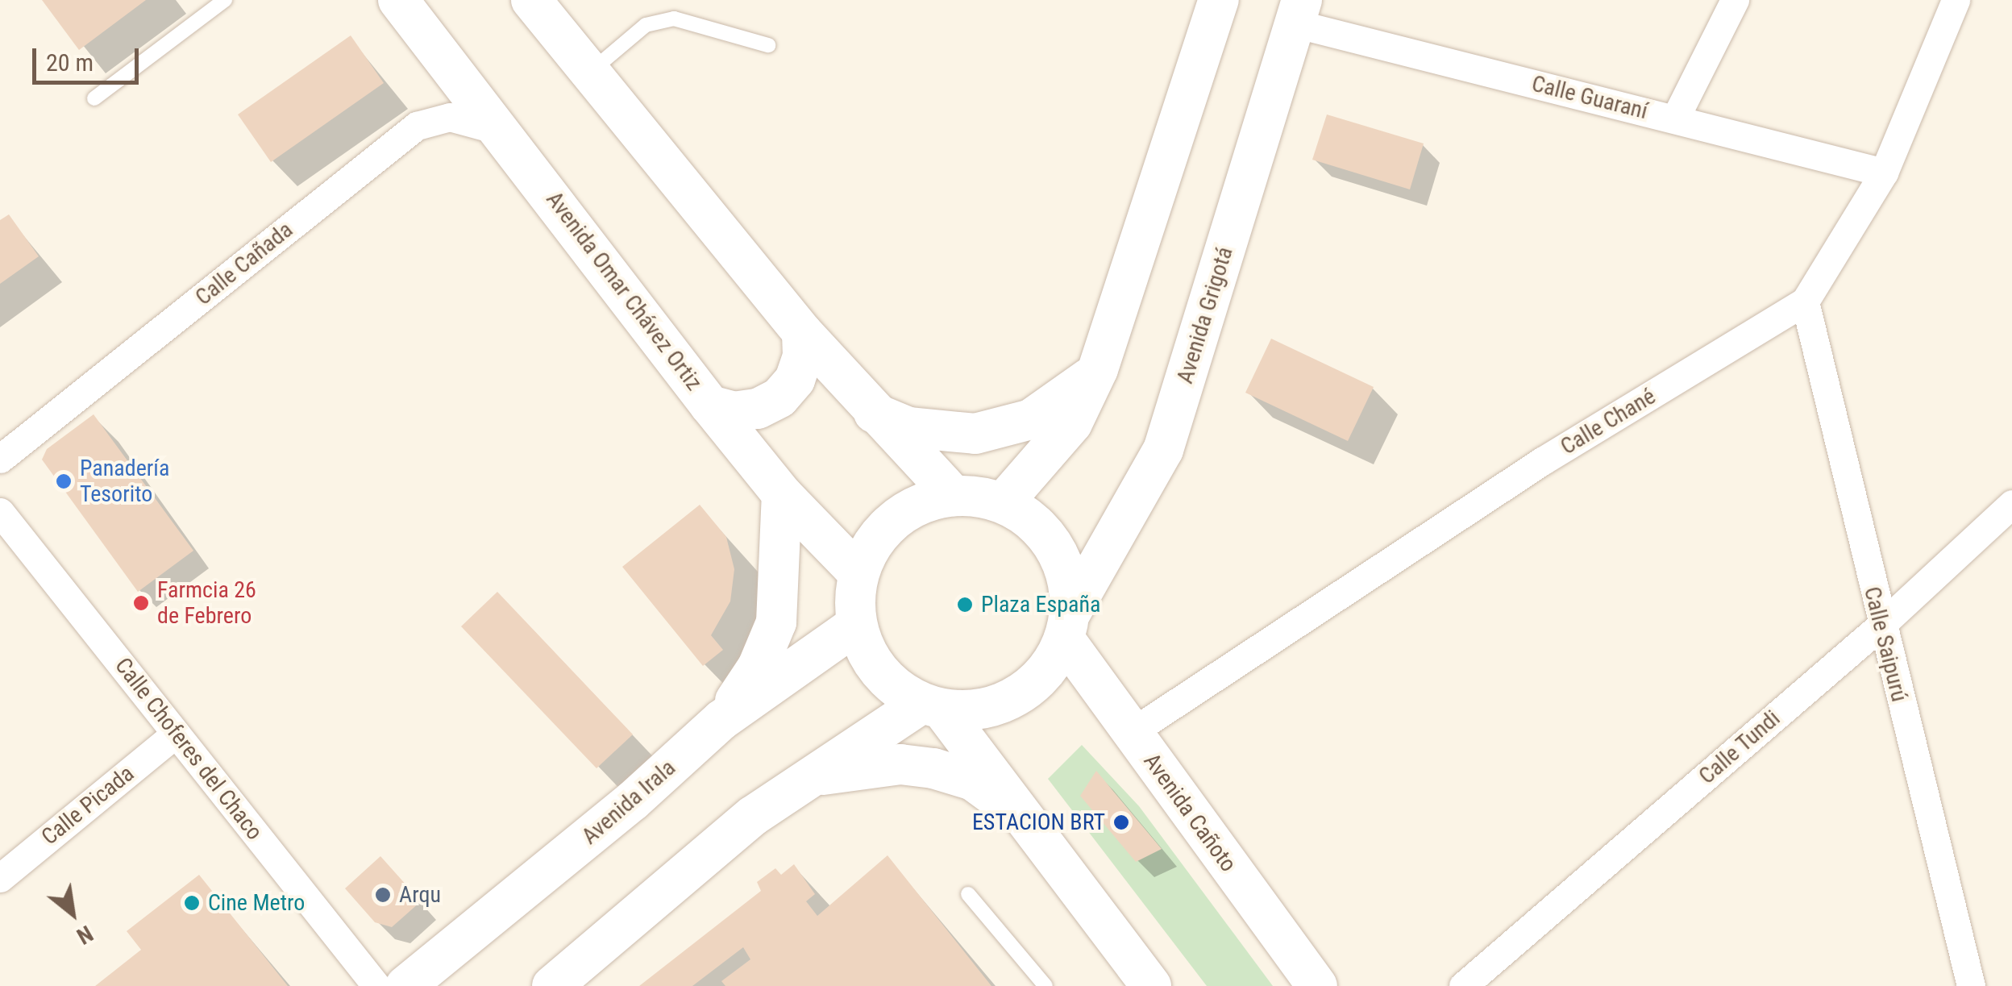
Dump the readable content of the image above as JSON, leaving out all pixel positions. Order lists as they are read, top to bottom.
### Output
{
  "streets": {
    "main road": [
      "Avenida Omar Chávez Ortiz",
      "Avenida Grigotá",
      "Avenida Irala",
      "Avenida Cañoto"
    ],
    "street": [
      "Calle Guaraní",
      "Calle Cañada",
      "Calle Chané",
      "Calle Saipurú",
      "Calle Tundi",
      "Calle Choferes del Chaco",
      "Calle Picada"
    ]
  },
  "crossings": [
    ["Calle Guaraní", "Avenida Grigotá"],
    ["Calle Guaraní", "Calle Chané"],
    ["Calle Cañada", "Avenida Omar Chávez Ortiz"],
    ["Avenida Omar Chávez Ortiz", "Avenida Grigotá"],
    ["Avenida Omar Chávez Ortiz", "Avenida Irala"],
    ["Avenida Omar Chávez Ortiz", "Avenida Cañoto"],
    ["Avenida Grigotá", "Avenida Irala"],
    ["Avenida Grigotá", "Avenida Cañoto"],
    ["Calle Chané", "Calle Saipurú"],
    ["Calle Chané", "Avenida Cañoto"],
    ["Calle Saipurú", "Calle Tundi"],
    ["Calle Choferes del Chaco", "Calle Picada"],
    ["Avenida Irala", "Avenida Cañoto"]
  ],
  "places": [
    "Panadería Tesorito",
    "Farmcia 26 de Febrero",
    "Plaza España",
    "ESTACION BRT",
    "Arqu",
    "Cine Metro"
  ],
  "scale_bar": "20 m",
  "north": "bottom right"
}
